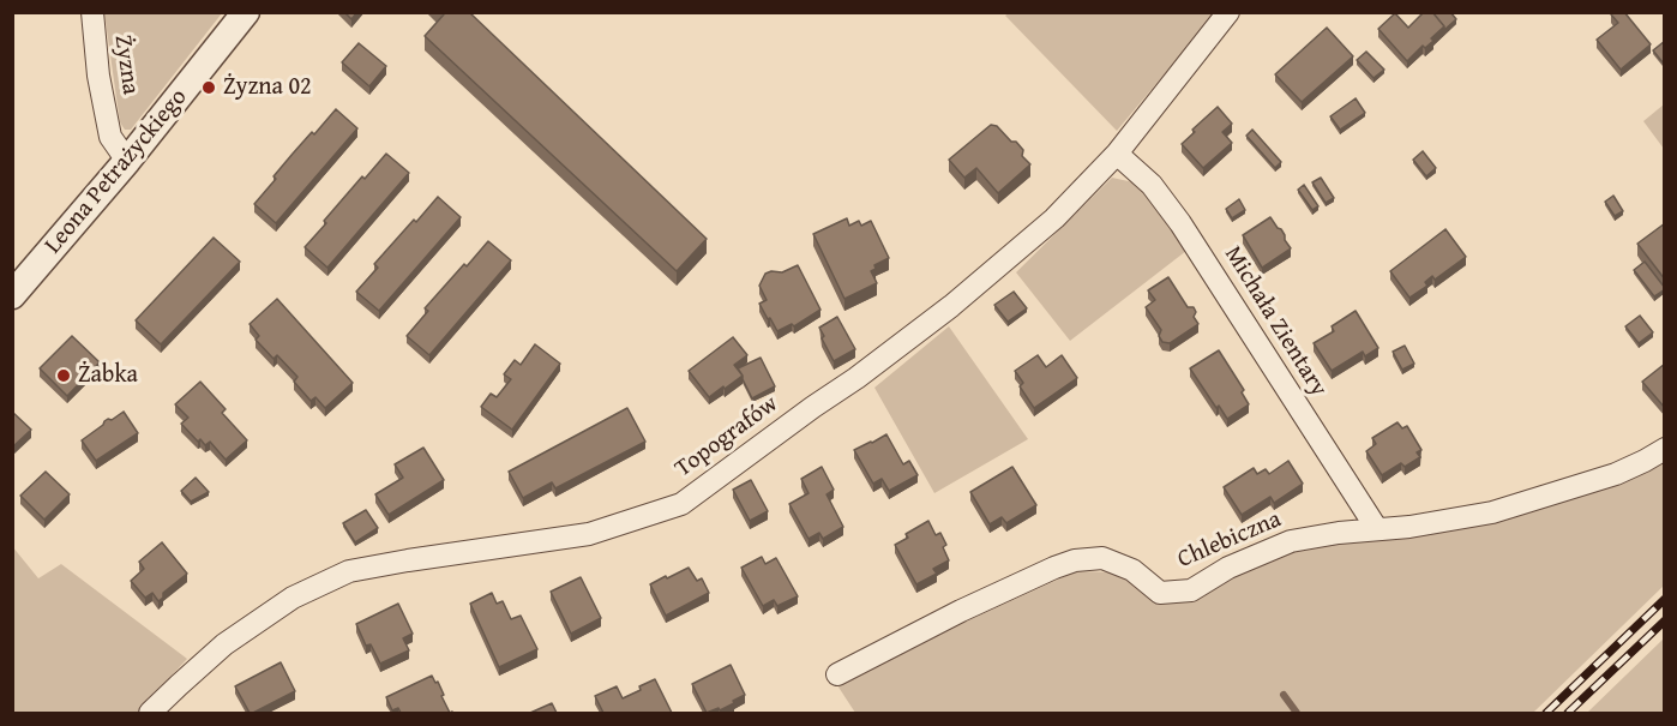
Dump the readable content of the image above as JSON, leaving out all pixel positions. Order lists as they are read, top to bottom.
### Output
{
  "streets": {
    "street": [
      "Żyzna",
      "Leona Petrażyckiego",
      "Michała Zientary",
      "Topografów",
      "Chlebiczna"
    ]
  },
  "crossings": [
    ["Żyzna", "Leona Petrażyckiego"],
    ["Michała Zientary", "Topografów"],
    ["Michała Zientary", "Chlebiczna"]
  ],
  "places": ["Żyzna 02", "Żabka"]
}
